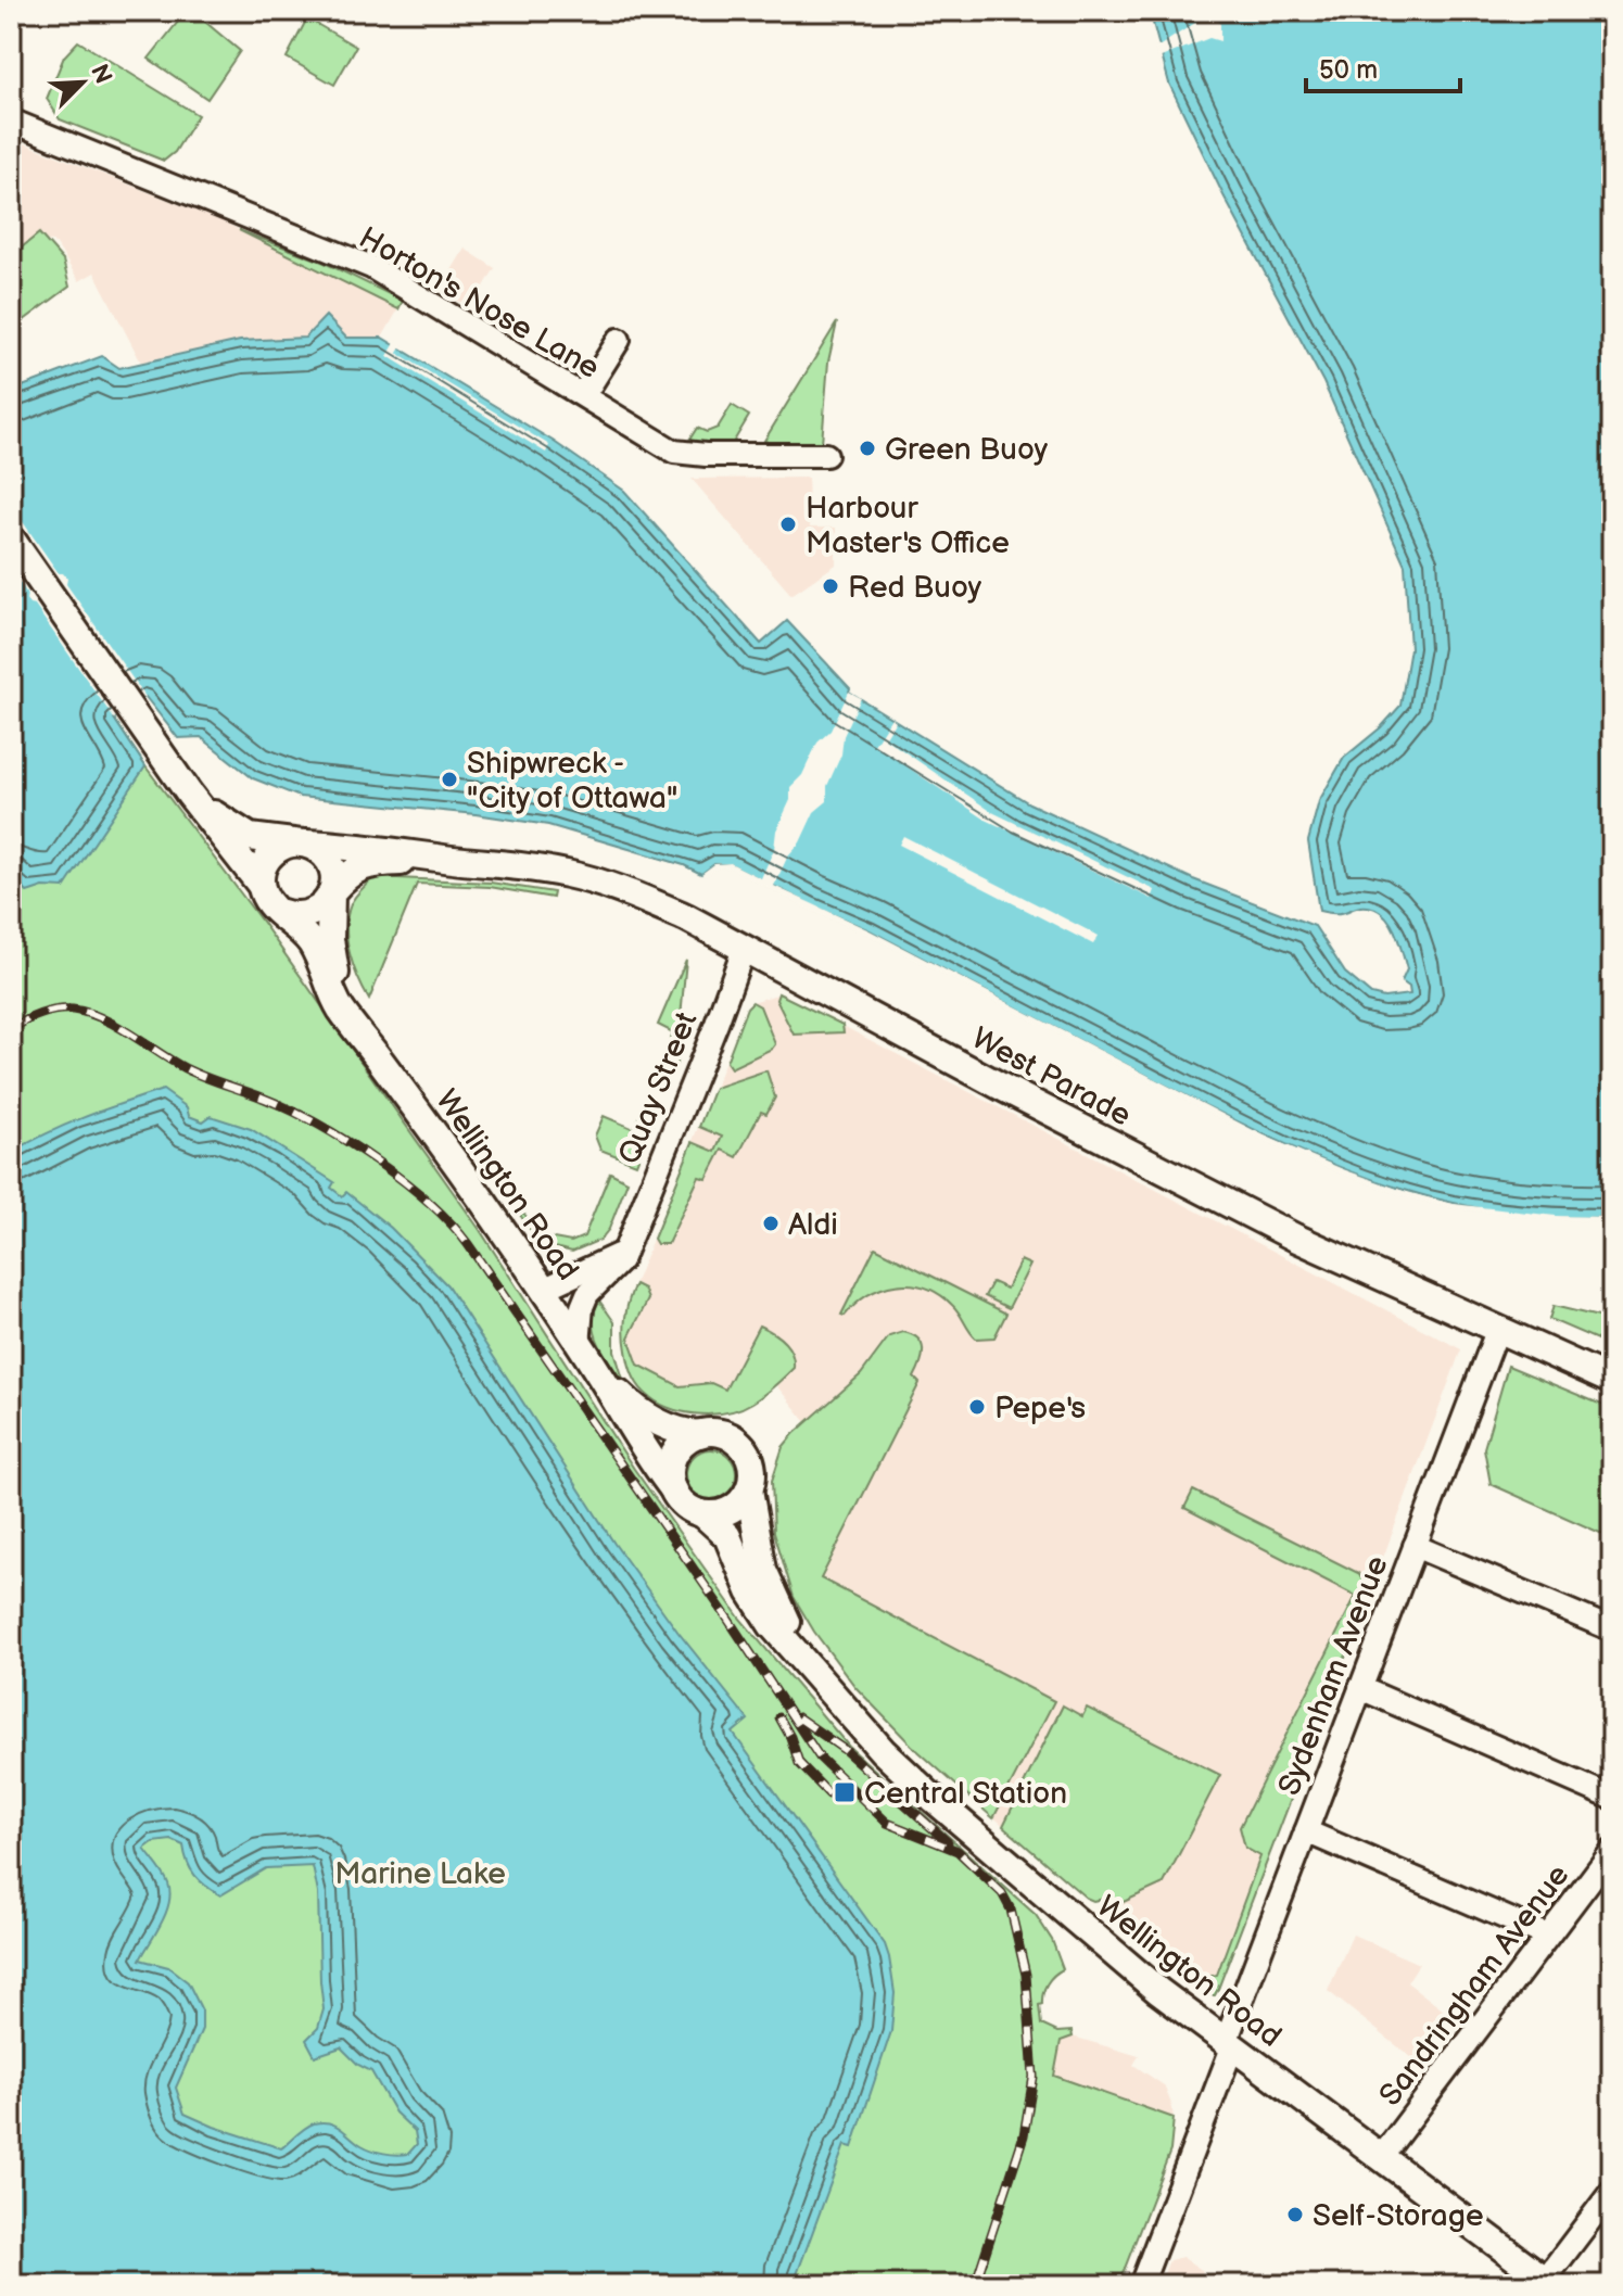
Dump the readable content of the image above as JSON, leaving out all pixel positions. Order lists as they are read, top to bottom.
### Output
{
  "streets": {
    "main road": ["West Parade", "Wellington Road"],
    "street": [
      "Horton's Nose Lane",
      "Quay Street",
      "Sydenham Avenue",
      "Sandringham Avenue"
    ]
  },
  "crossings": [
    ["West Parade", "Quay Street"],
    ["West Parade", "Sydenham Avenue"],
    ["Quay Street", "Wellington Road"],
    ["Wellington Road", "Sydenham Avenue"],
    ["Wellington Road", "Sandringham Avenue"]
  ],
  "parks": ["Marine Lake"],
  "places": {
    "other": [
      "Green Buoy",
      "Harbour Master's Office",
      "Red Buoy",
      "Shipwreck - \"City of Ottawa\"",
      "Aldi",
      "Pepe's",
      "Self-Storage"
    ],
    "transit": ["Central Station"]
  },
  "scale_bar": "50 m",
  "north": "top right"
}
